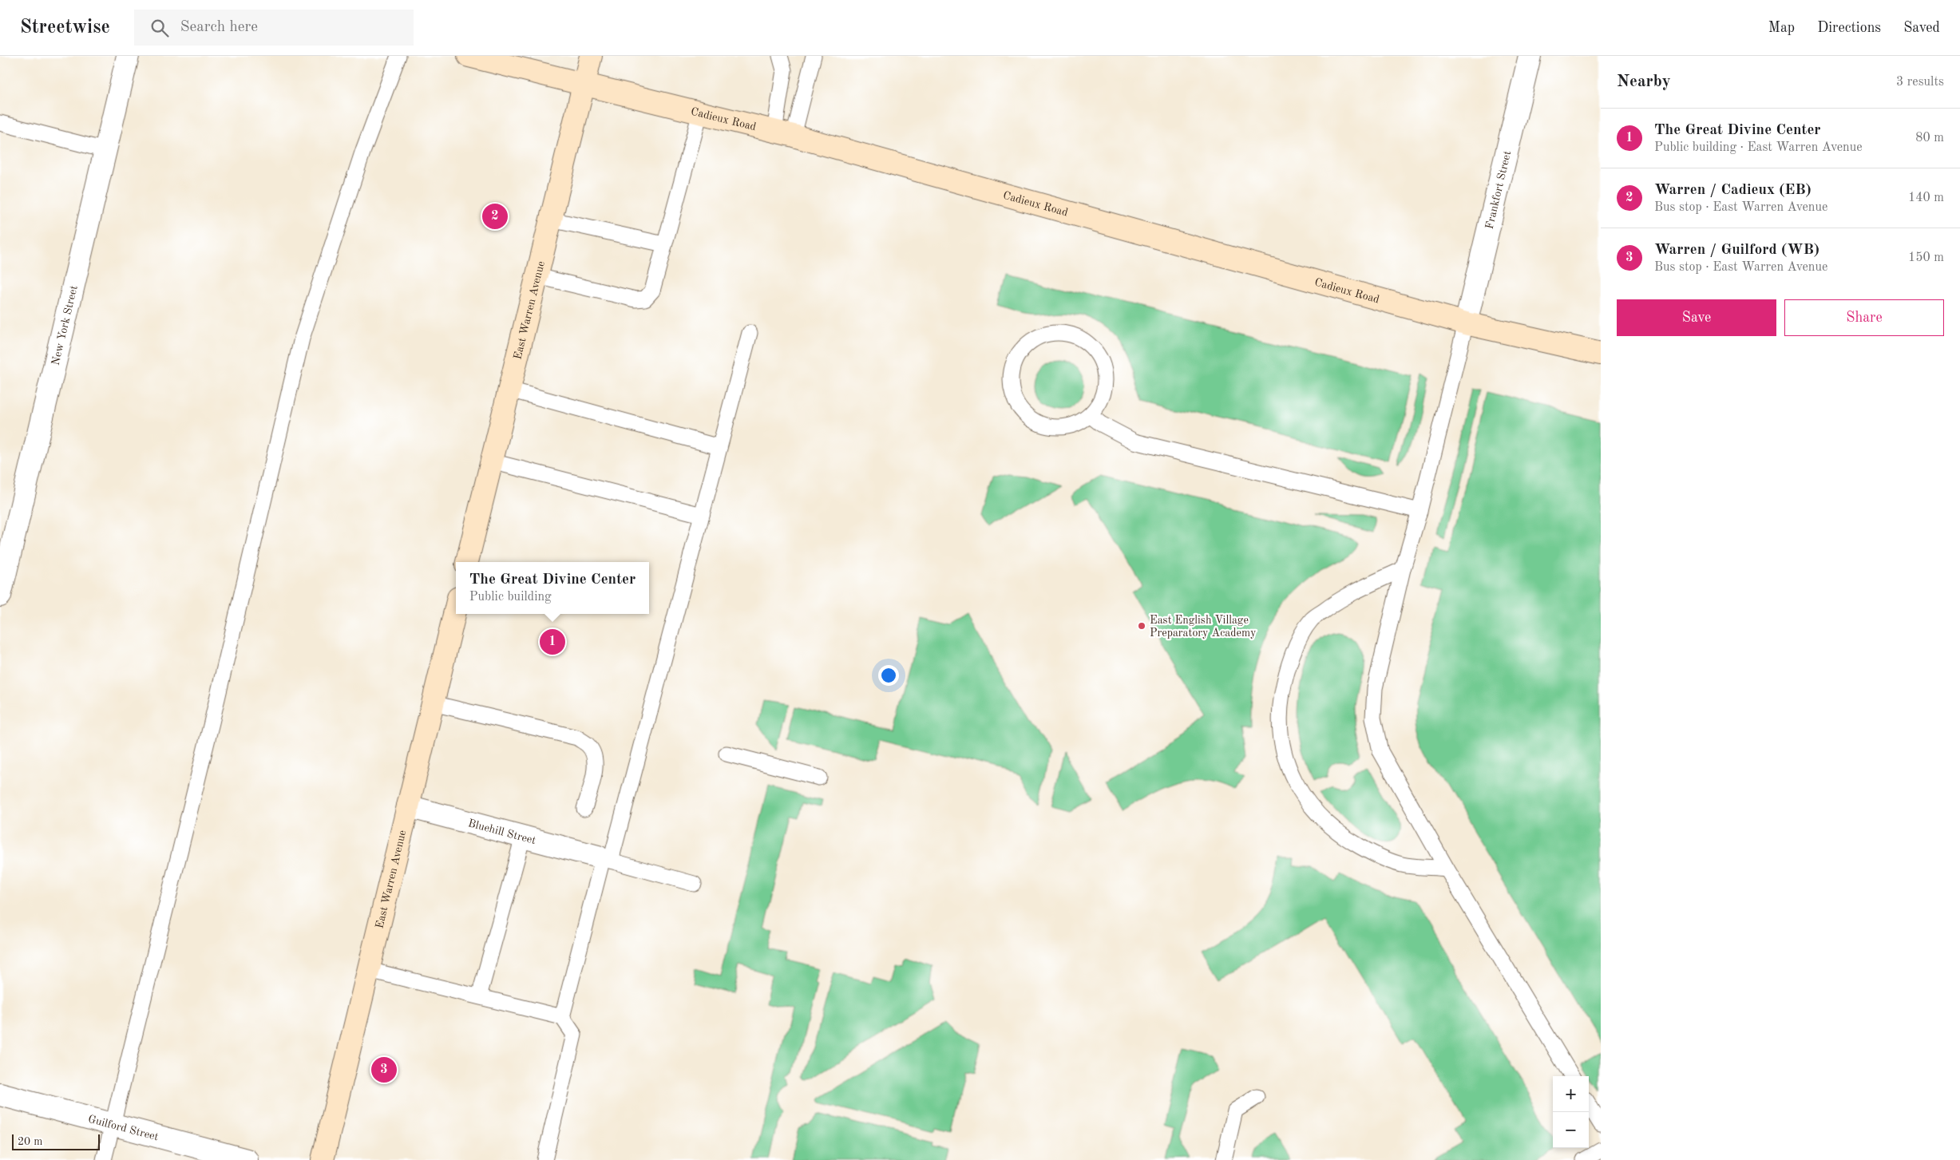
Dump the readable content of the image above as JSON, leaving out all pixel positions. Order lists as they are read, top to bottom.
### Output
{
  "streets": {
    "street": [
      "Cadieux Road",
      "Frankfort Street",
      "East Warren Avenue",
      "New York Street",
      "Bluehill Street",
      "Guilford Street"
    ]
  },
  "crossings": [
    ["Cadieux Road", "Frankfort Street"],
    ["Cadieux Road", "East Warren Avenue"],
    ["East Warren Avenue", "Bluehill Street"]
  ],
  "places": ["East English Village Preparatory Academy"],
  "scale_bar": "20 m",
  "page": {
    "header": "Streetwise",
    "search": "Search here",
    "nav": ["Map", "Directions", "Saved"],
    "heading": ["Nearby", "3 results"],
    "list": [
      {
        "mark": "1",
        "name": "The Great Divine Center",
        "note": "Public building · East Warren Avenue",
        "value": "80 m"
      },
      {
        "mark": "2",
        "name": "Warren / Cadieux (EB)",
        "note": "Bus stop · East Warren Avenue",
        "value": "140 m"
      },
      {
        "mark": "3",
        "name": "Warren / Guilford (WB)",
        "note": "Bus stop · East Warren Avenue",
        "value": "150 m"
      }
    ],
    "pins": ["2", "1", "3"],
    "buttons": ["Save", "Share"],
    "popup": ["The Great Divine Center", "Public building"],
    "map_buttons": ["+", "−"],
    "scale": "20 m"
  }
}
